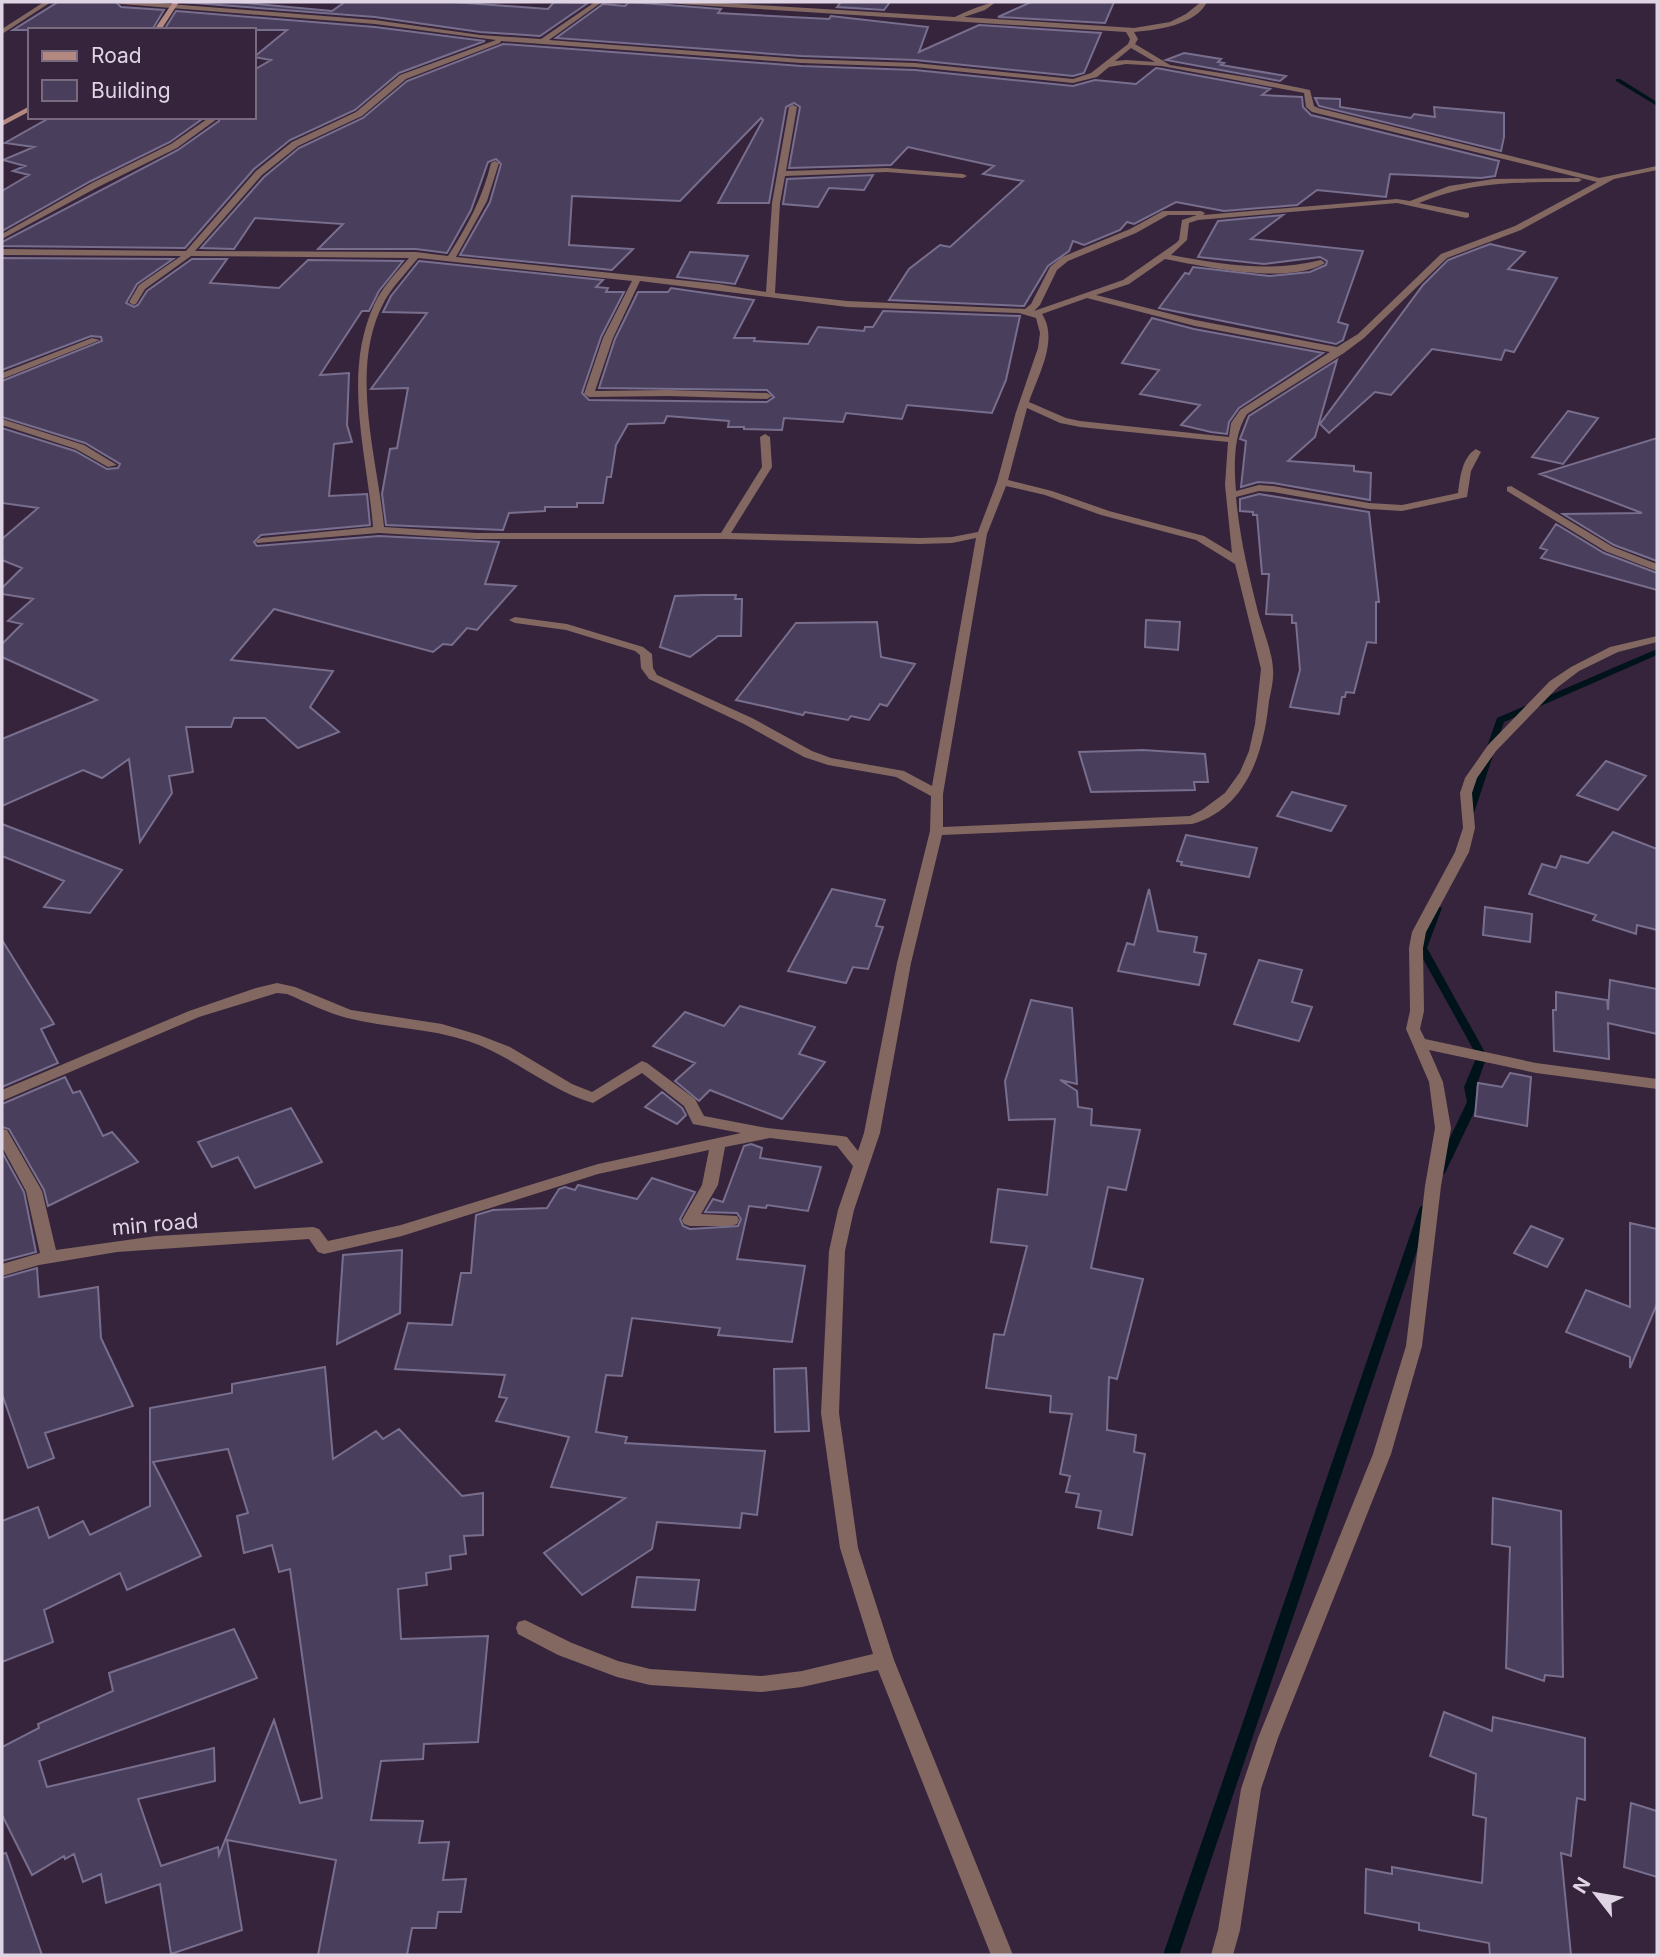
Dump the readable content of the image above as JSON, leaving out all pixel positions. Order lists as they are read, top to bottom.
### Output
{
  "streets": {
    "street": ["min road"]
  },
  "legend": ["Road", "Building"],
  "north": "top left"
}
